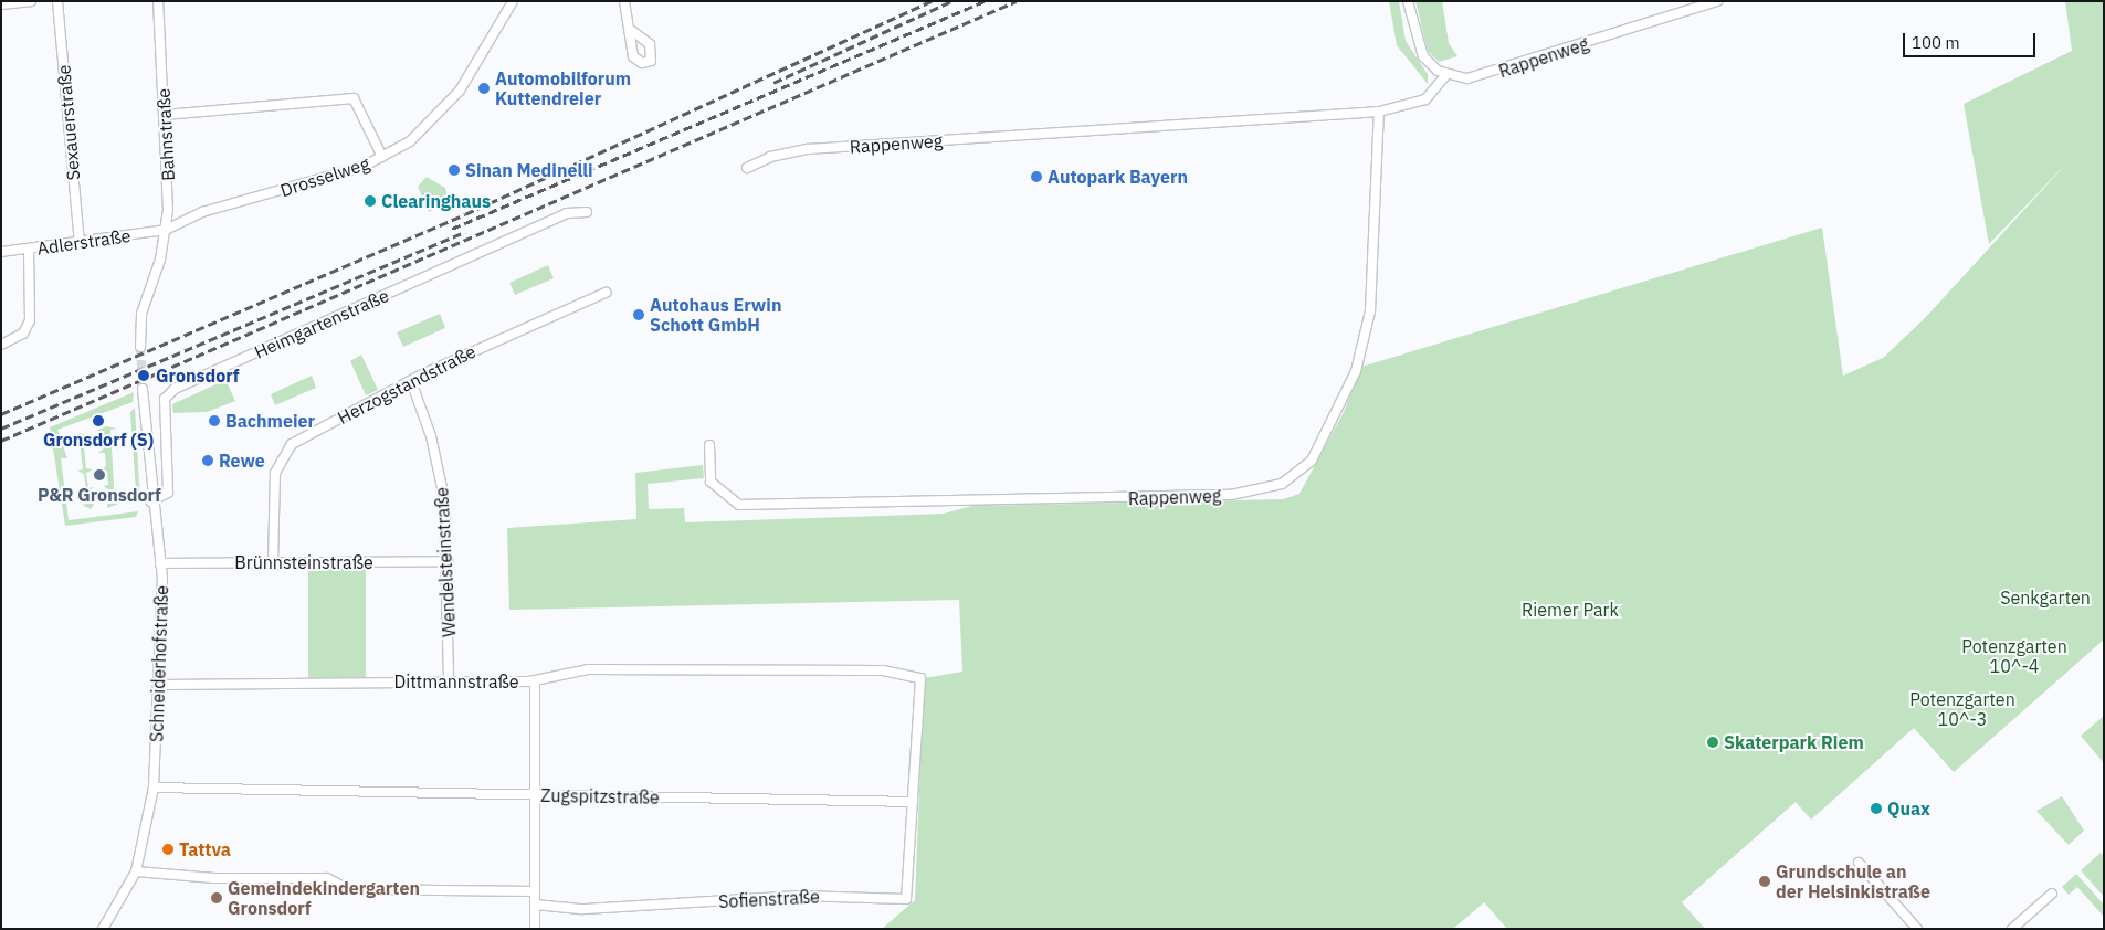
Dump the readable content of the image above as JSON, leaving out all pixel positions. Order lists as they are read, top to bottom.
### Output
{
  "streets": {
    "street": [
      "Rappenweg",
      "Sexauerstraße",
      "Bahnstraße",
      "Drosselweg",
      "Adlerstraße",
      "Heimgartenstraße",
      "Herzogstandstraße",
      "Brünnsteinstraße",
      "Wendelsteinstraße",
      "Schneiderhofstraße",
      "Dittmannstraße",
      "Zugspitzstraße",
      "Sofienstraße"
    ]
  },
  "crossings": [
    ["Sexauerstraße", "Adlerstraße"],
    ["Bahnstraße", "Drosselweg"],
    ["Bahnstraße", "Adlerstraße"],
    ["Drosselweg", "Adlerstraße"],
    ["Heimgartenstraße", "Schneiderhofstraße"],
    ["Herzogstandstraße", "Brünnsteinstraße"],
    ["Herzogstandstraße", "Wendelsteinstraße"],
    ["Brünnsteinstraße", "Wendelsteinstraße"],
    ["Brünnsteinstraße", "Schneiderhofstraße"],
    ["Wendelsteinstraße", "Dittmannstraße"],
    ["Schneiderhofstraße", "Dittmannstraße"],
    ["Schneiderhofstraße", "Zugspitzstraße"],
    ["Dittmannstraße", "Zugspitzstraße"],
    ["Dittmannstraße", "Sofienstraße"],
    ["Zugspitzstraße", "Sofienstraße"]
  ],
  "parks": [
    "Senkgarten",
    "Riemer Park",
    "Potenzgarten 10^-4",
    "Potenzgarten 10^-3"
  ],
  "places": [
    "Automobilforum Kuttendreier",
    "Sinan Medinelli",
    "Autopark Bayern",
    "Clearinghaus",
    "Autohaus Erwin Schott GmbH",
    "Gronsdorf",
    "Gronsdorf (S)",
    "Bachmeier",
    "Rewe",
    "P&R Gronsdorf",
    "Skaterpark Riem",
    "Quax",
    "Tattva",
    "Grundschule an der Helsinkistraße",
    "Gemeindekindergarten Gronsdorf"
  ],
  "scale_bar": "100 m"
}
